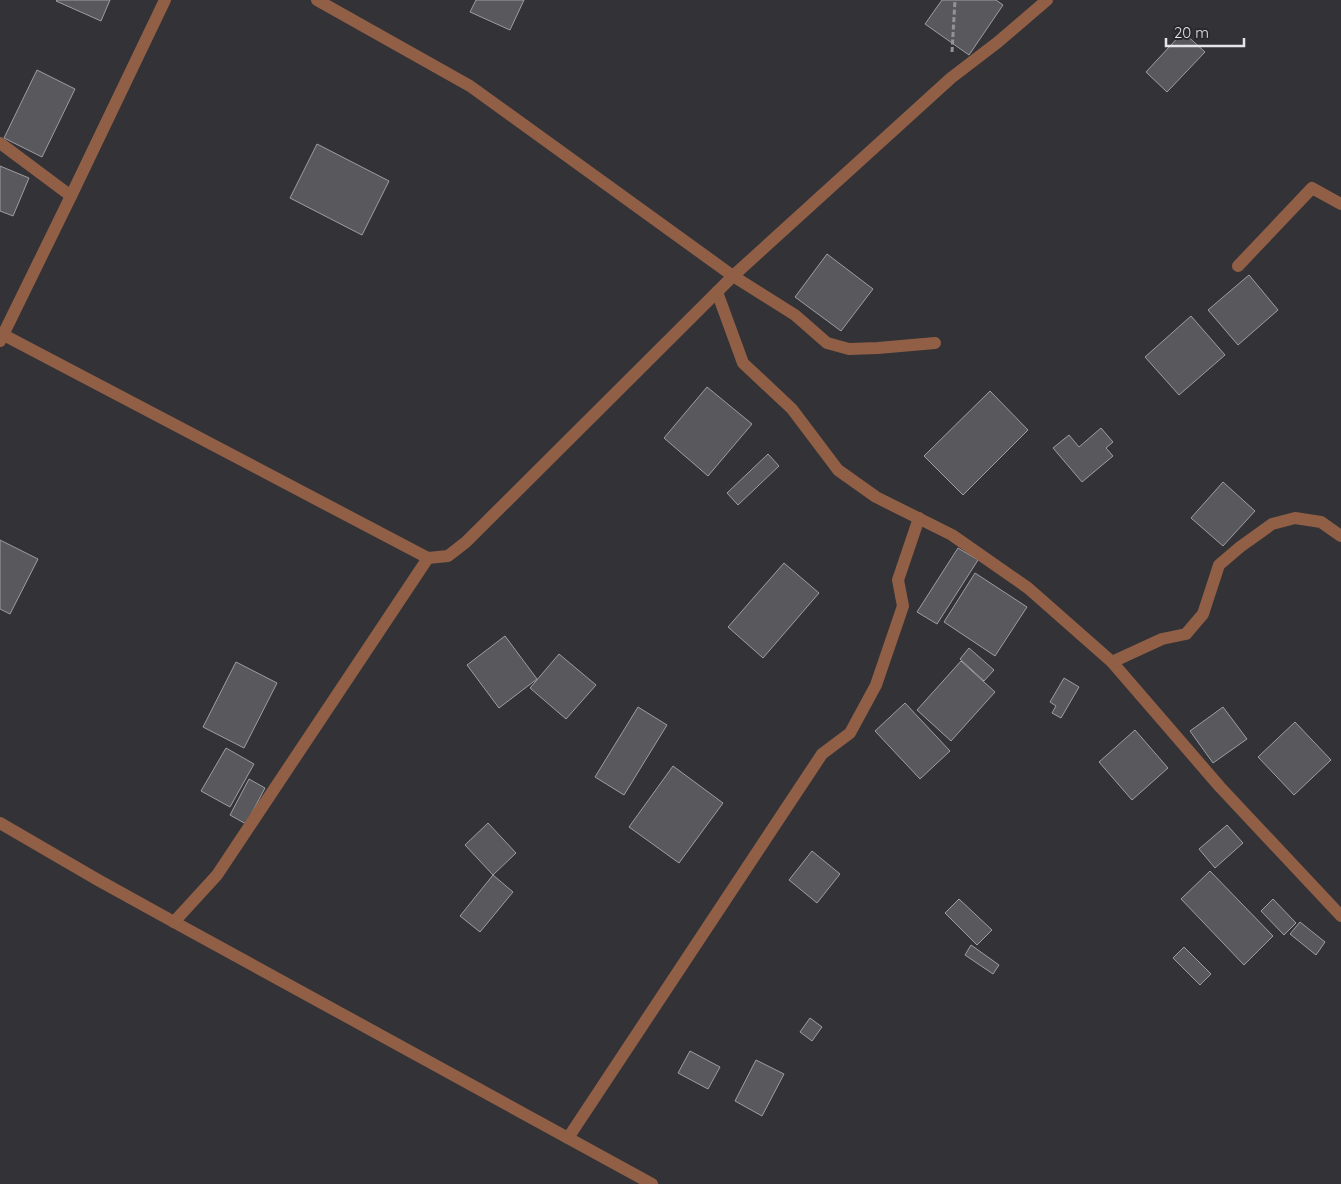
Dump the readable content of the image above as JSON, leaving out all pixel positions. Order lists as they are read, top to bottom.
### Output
{
  "scale_bar": "20 m"
}
